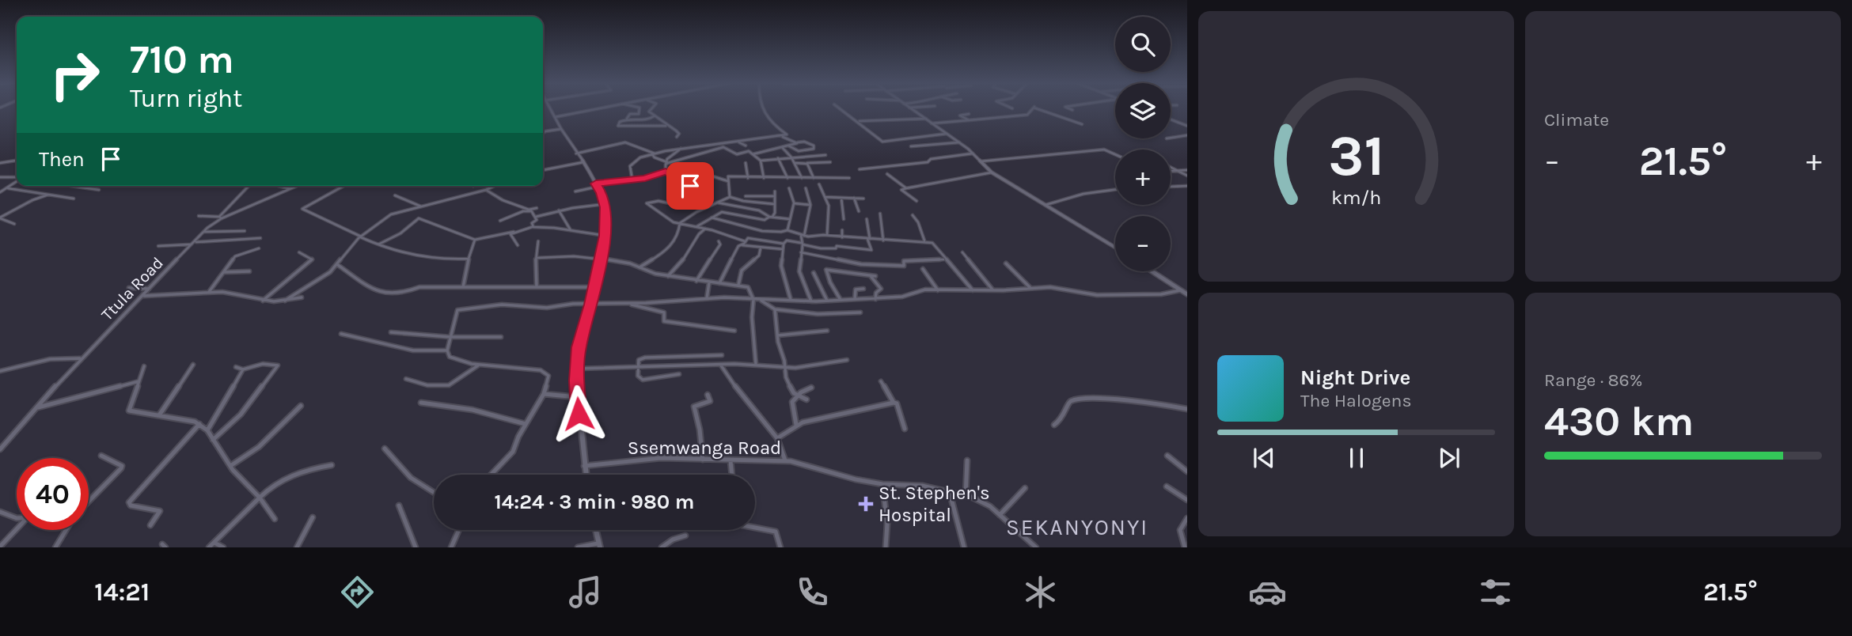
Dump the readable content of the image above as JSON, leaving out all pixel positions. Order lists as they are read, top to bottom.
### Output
{
  "streets": {
    "street": ["Ttula Road", "Ssemwanga Road"]
  },
  "districts": ["SEKANYONYI"],
  "places": {
    "health": ["St. Stephen's Hospital"]
  },
  "page": {
    "tile": [
      "Climate",
      ["Range · 86%", "430 km"]
    ],
    "map_buttons": ["+", "−"],
    "turn": ["710 m", "Turn right"],
    "then": "Then",
    "heat": ["−", "21.5°", "+"],
    "song": ["Night Drive", "The Halogens"],
    "limit": "40",
    "trip": "14:24 · 3 min · 980 m",
    "tabs": ["14:21", "21.5°"],
    "gauge": ["31", "km/h"]
  }
}
